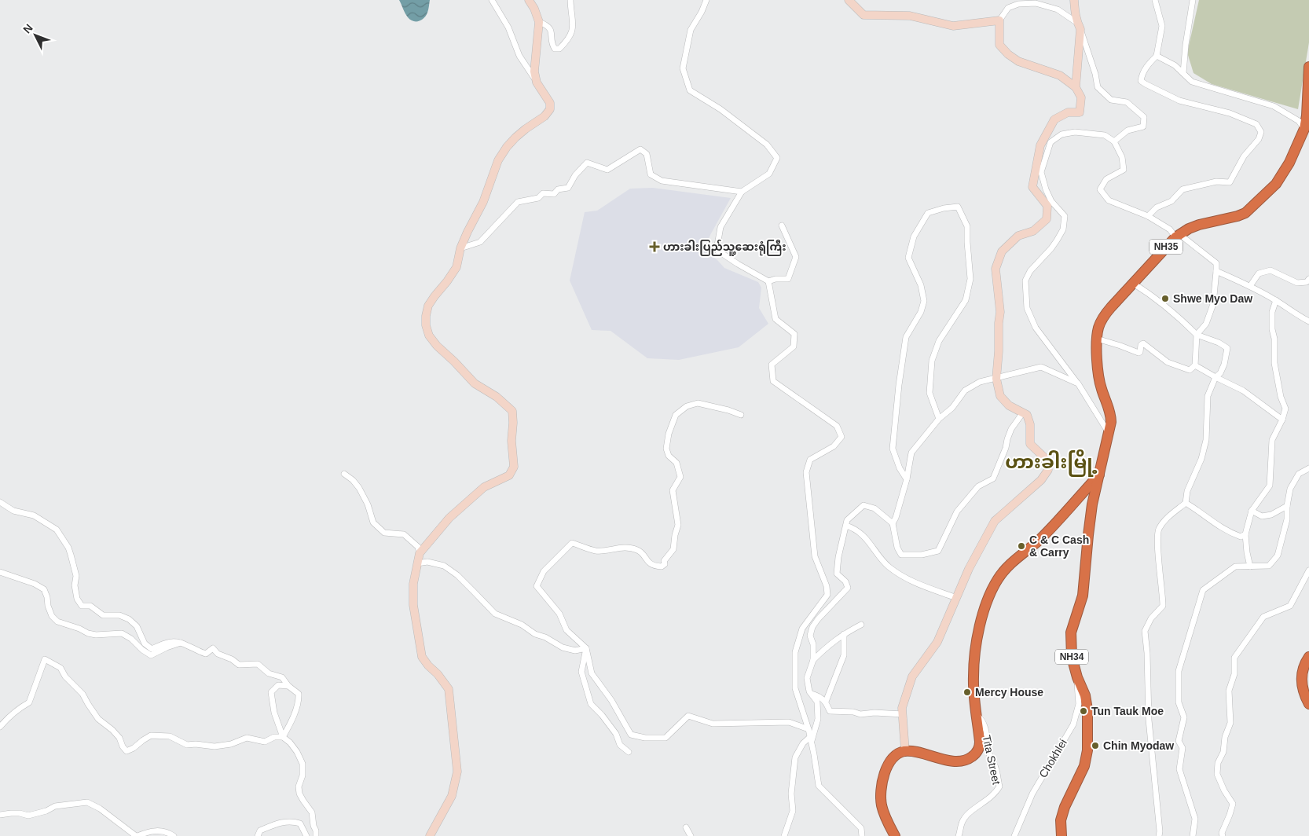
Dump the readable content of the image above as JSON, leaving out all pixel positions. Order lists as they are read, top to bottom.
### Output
{
  "streets": {
    "highway": ["NH35", "NH34"],
    "street": ["Chokhlei", "Tita Street"]
  },
  "crossings": [
    ["NH35", "NH34"],
    ["NH34", "Chokhlei"]
  ],
  "districts": ["ဟားခါးမြို့"],
  "places": {
    "health": ["ဟားခါးပြည်သူ့ဆေးရုံကြီး"],
    "other": [
      "Shwe Myo Daw",
      "C & C Cash & Carry",
      "Mercy House",
      "Tun Tauk Moe",
      "Chin Myodaw"
    ]
  },
  "north": "top left"
}
